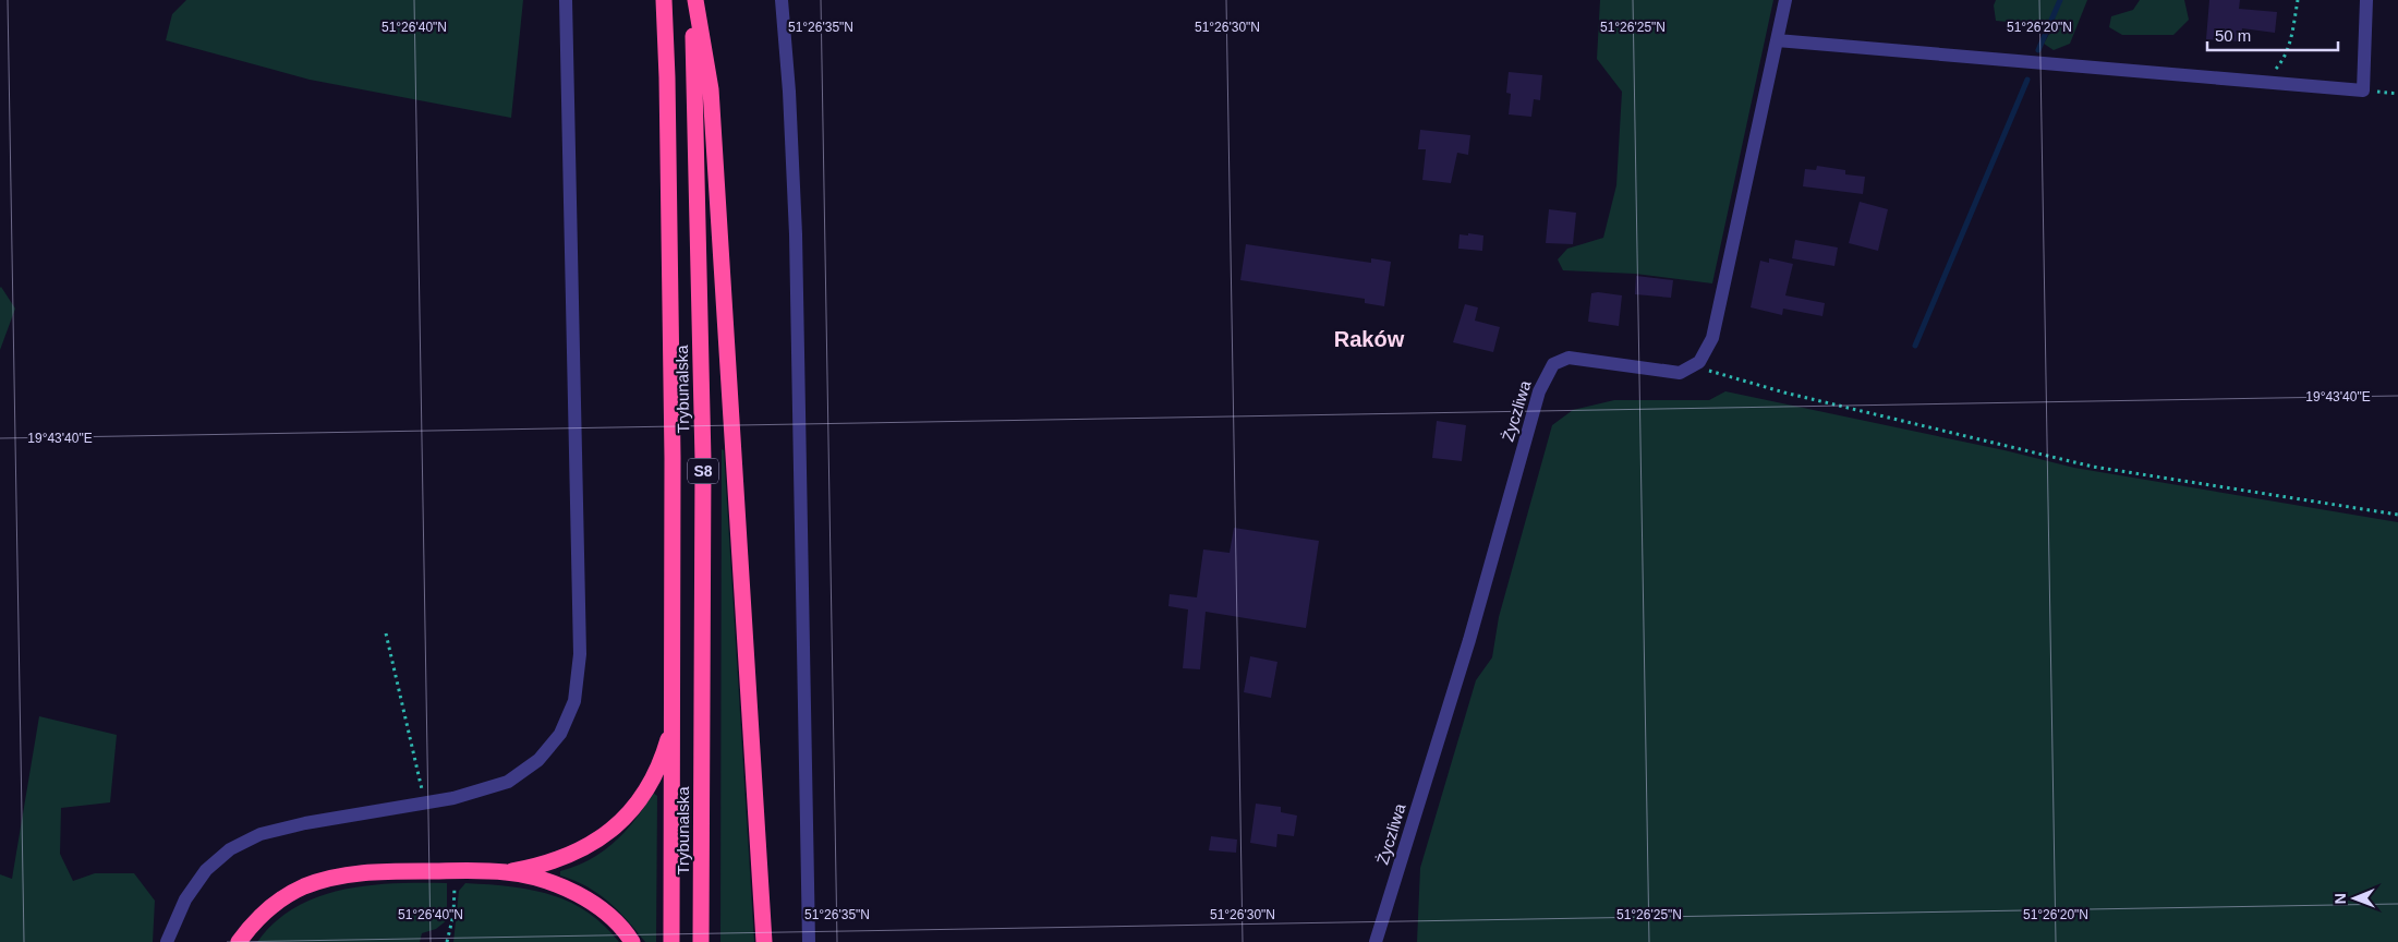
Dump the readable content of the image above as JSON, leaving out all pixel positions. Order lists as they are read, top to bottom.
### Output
{
  "streets": {
    "highway": ["Trybunalska", "S8"],
    "street": ["Życzliwa"]
  },
  "crossings": [
    ["Trybunalska", "S8"]
  ],
  "districts": ["Raków"],
  "scale_bar": "50 m",
  "north": "left",
  "coordinates": [
    "51°26'40\"N",
    "51°26'35\"N",
    "51°26'30\"N",
    "51°26'25\"N",
    "51°26'20\"N",
    "19°43'40\"E"
  ]
}
